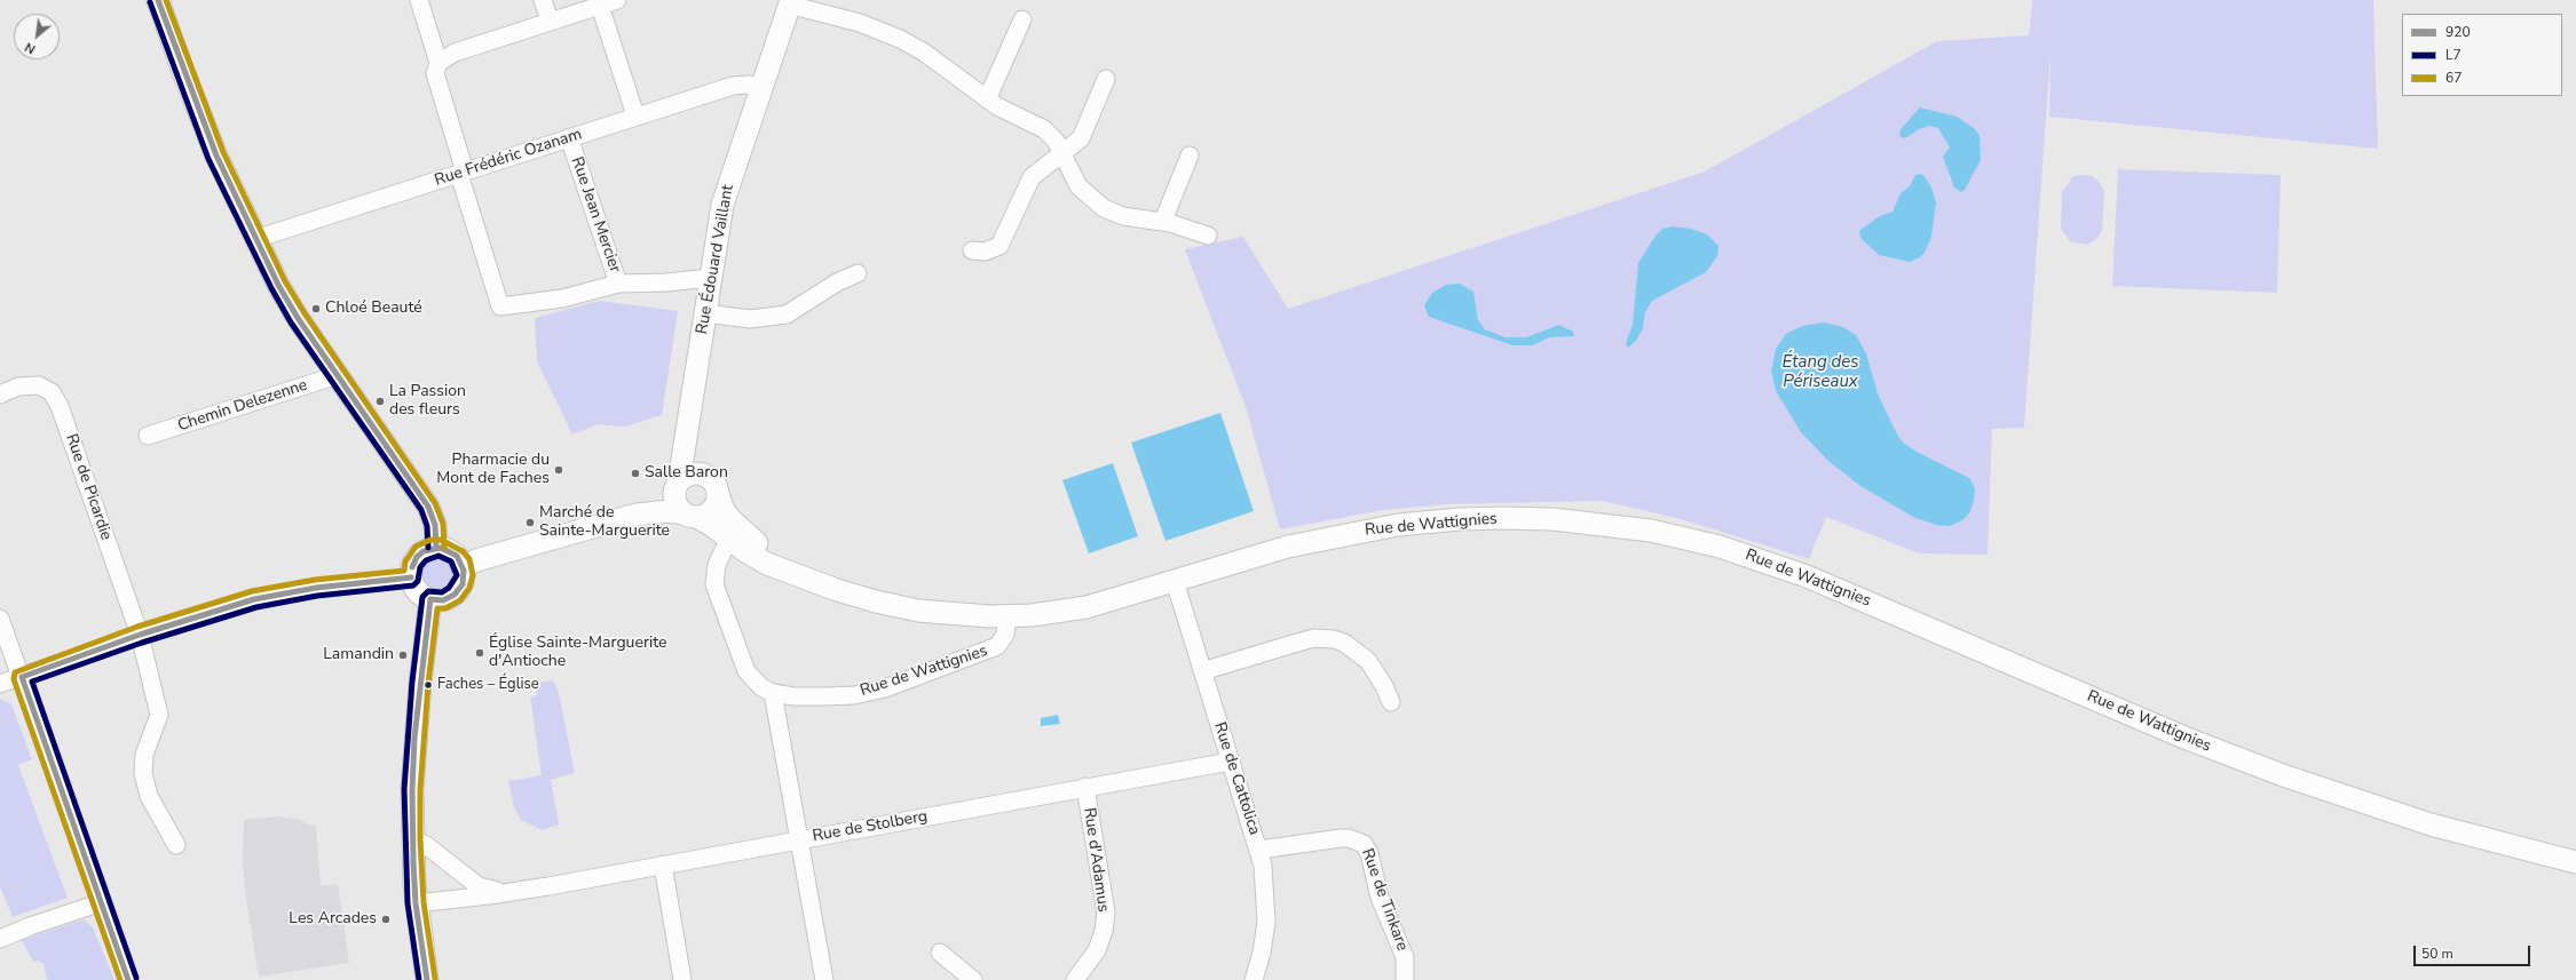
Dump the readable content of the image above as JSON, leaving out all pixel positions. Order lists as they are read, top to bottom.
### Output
{
  "streets": {
    "street": [
      "Rue Frédéric Ozanam",
      "Rue Jean Mercier",
      "Rue Édouard Vaillant",
      "Chemin Delezenne",
      "Rue de Picardie",
      "Rue de Wattignies",
      "Rue de Cattolica",
      "Rue de Stolberg",
      "Rue d'Adamus",
      "Rue de Tinkare"
    ]
  },
  "crossings": [
    ["Rue Frédéric Ozanam", "Rue Jean Mercier"],
    ["Rue Frédéric Ozanam", "Rue Édouard Vaillant"],
    ["Rue Édouard Vaillant", "Rue de Wattignies"],
    ["Rue de Wattignies", "Rue de Cattolica"],
    ["Rue de Cattolica", "Rue de Stolberg"],
    ["Rue de Cattolica", "Rue de Tinkare"],
    ["Rue de Stolberg", "Rue d'Adamus"]
  ],
  "water": ["Étang des Périseaux"],
  "places": [
    "Chloé Beauté",
    "La Passion des fleurs",
    "Pharmacie du Mont de Faches",
    "Salle Baron",
    "Marché de Sainte-Marguerite",
    "Église Sainte-Marguerite d'Antioche",
    "Lamandin",
    "Faches – Église",
    "Les Arcades"
  ],
  "lines": ["transit line 920", "transit line 67", "transit line L7"],
  "legend": ["920", "L7", "67"],
  "scale_bar": "50 m",
  "north": "bottom left"
}
